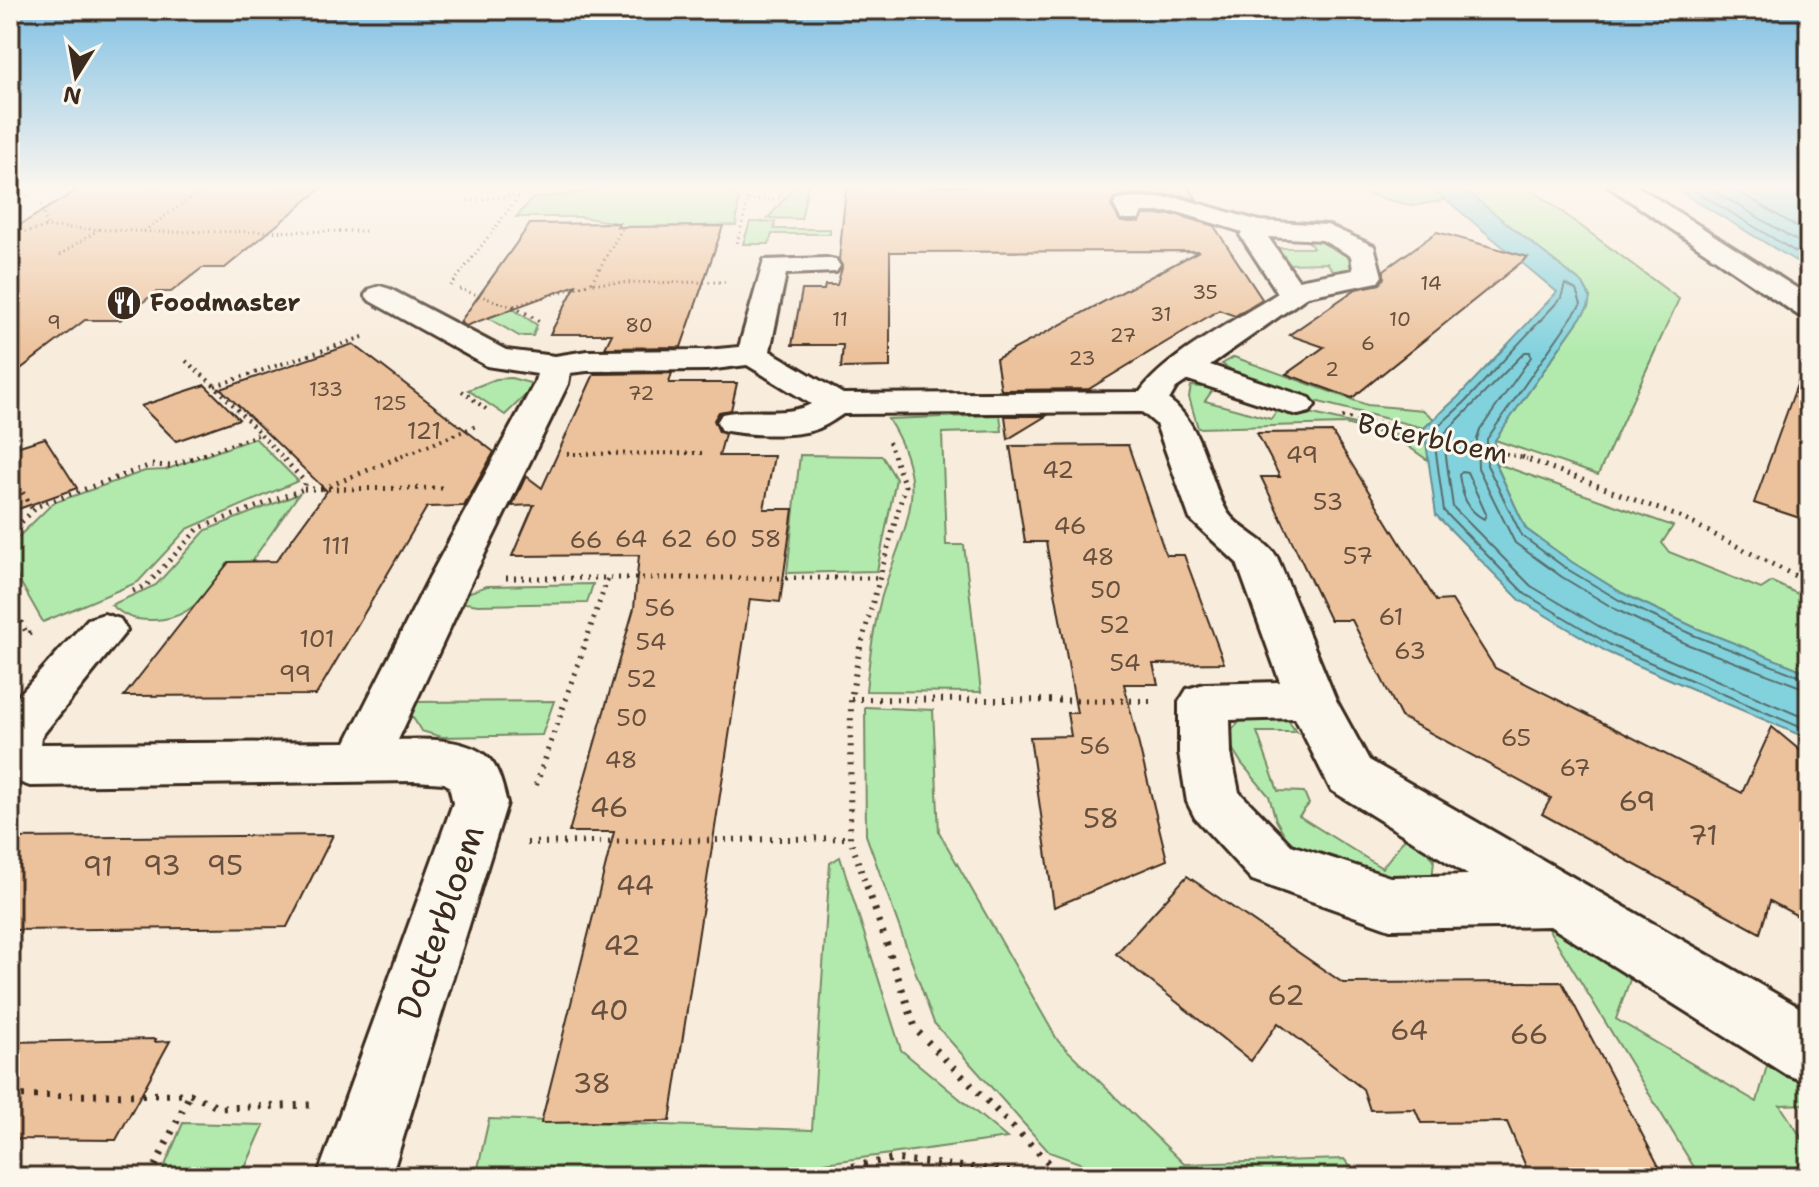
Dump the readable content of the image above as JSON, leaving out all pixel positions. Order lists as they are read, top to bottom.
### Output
{
  "streets": {
    "street": ["Dotterbloem"],
    "path": ["Boterbloem"]
  },
  "places": {
    "restaurant": ["Foodmaster"]
  },
  "house_numbers": [
    "14",
    "35",
    "31",
    "11",
    "10",
    "9",
    "80",
    "27",
    "6",
    "23",
    "2",
    "133",
    "72",
    "125",
    "121",
    "49",
    "42",
    "53",
    "46",
    "64",
    "62",
    "60",
    "58",
    "66",
    "111",
    "57",
    "48",
    "50",
    "56",
    "61",
    "52",
    "101",
    "54",
    "63",
    "54",
    "99",
    "52",
    "50",
    "65",
    "56",
    "48",
    "67",
    "69",
    "46",
    "58",
    "71",
    "93",
    "95",
    "91",
    "44",
    "42",
    "62",
    "40",
    "64",
    "66",
    "38"
  ],
  "north": "bottom"
}
